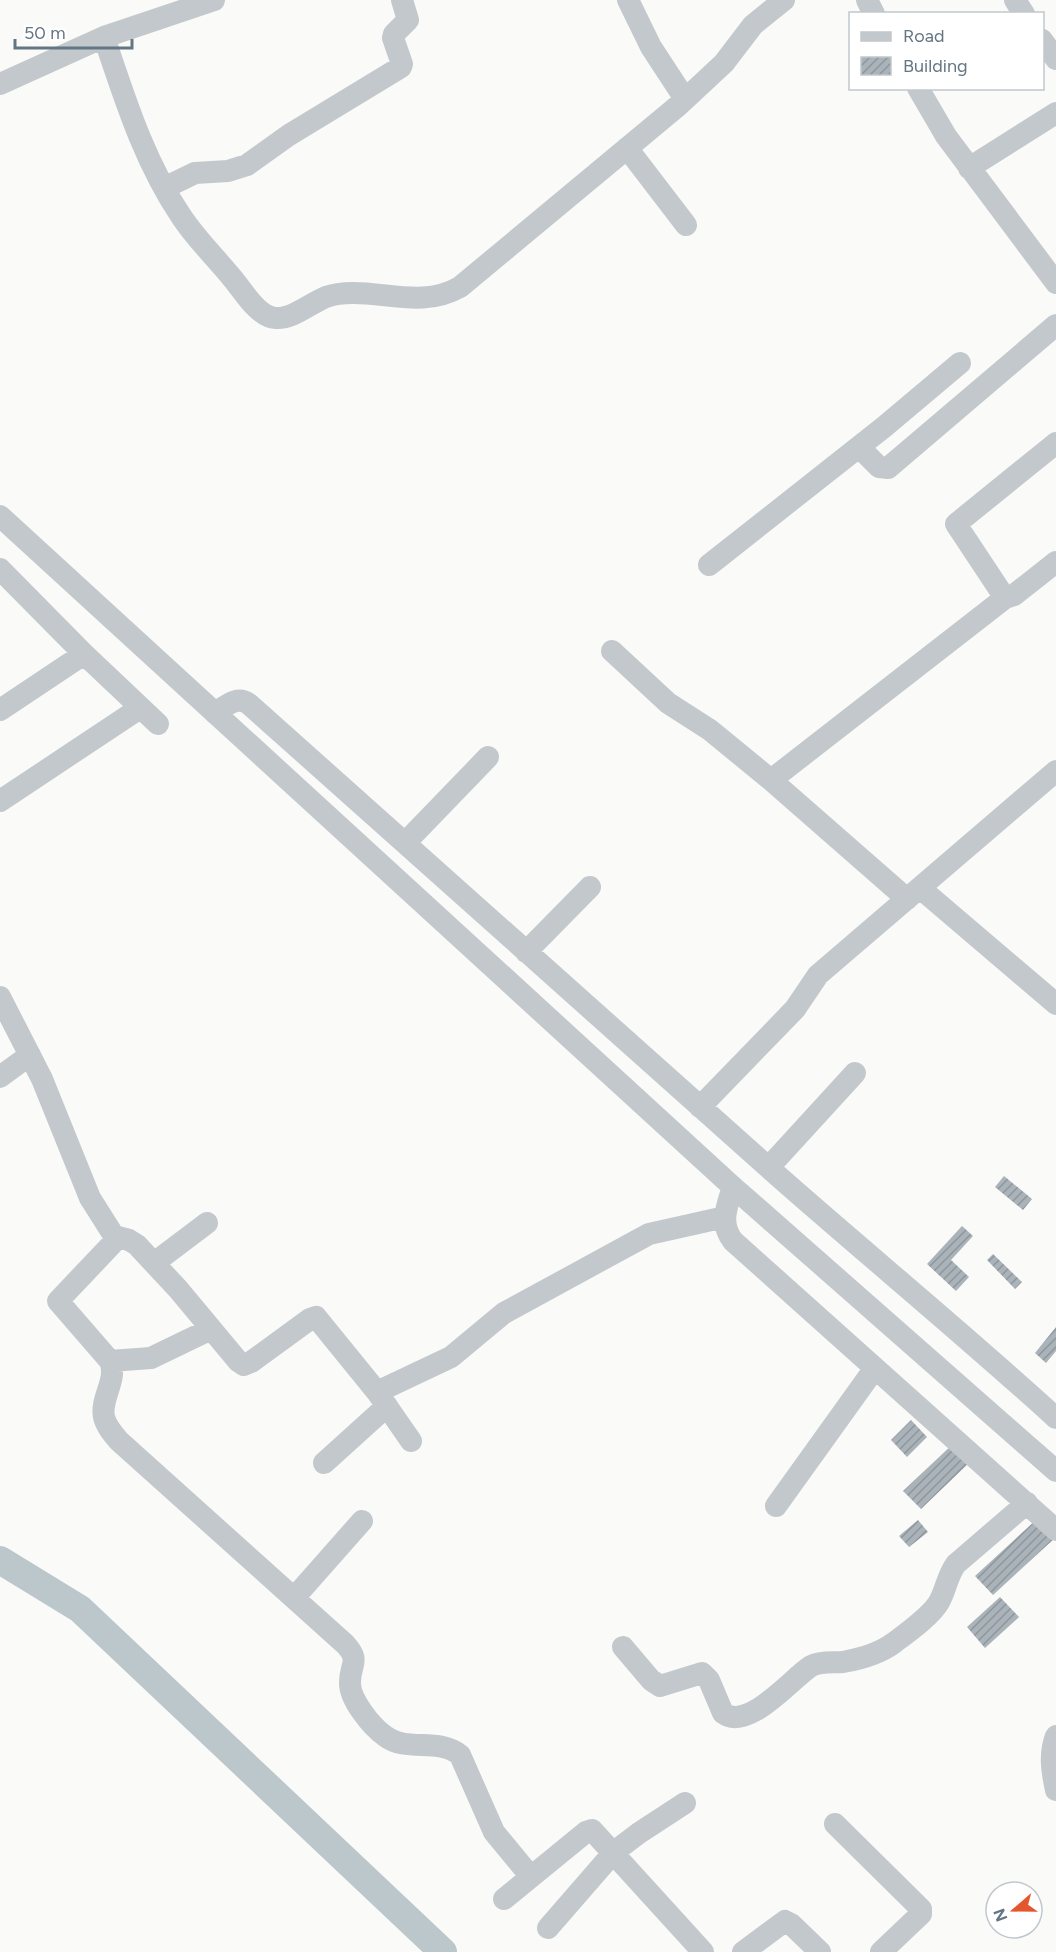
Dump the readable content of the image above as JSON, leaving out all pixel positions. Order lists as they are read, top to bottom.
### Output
{
  "legend": ["Road", "Building"],
  "scale_bar": "50 m",
  "north": "left"
}
